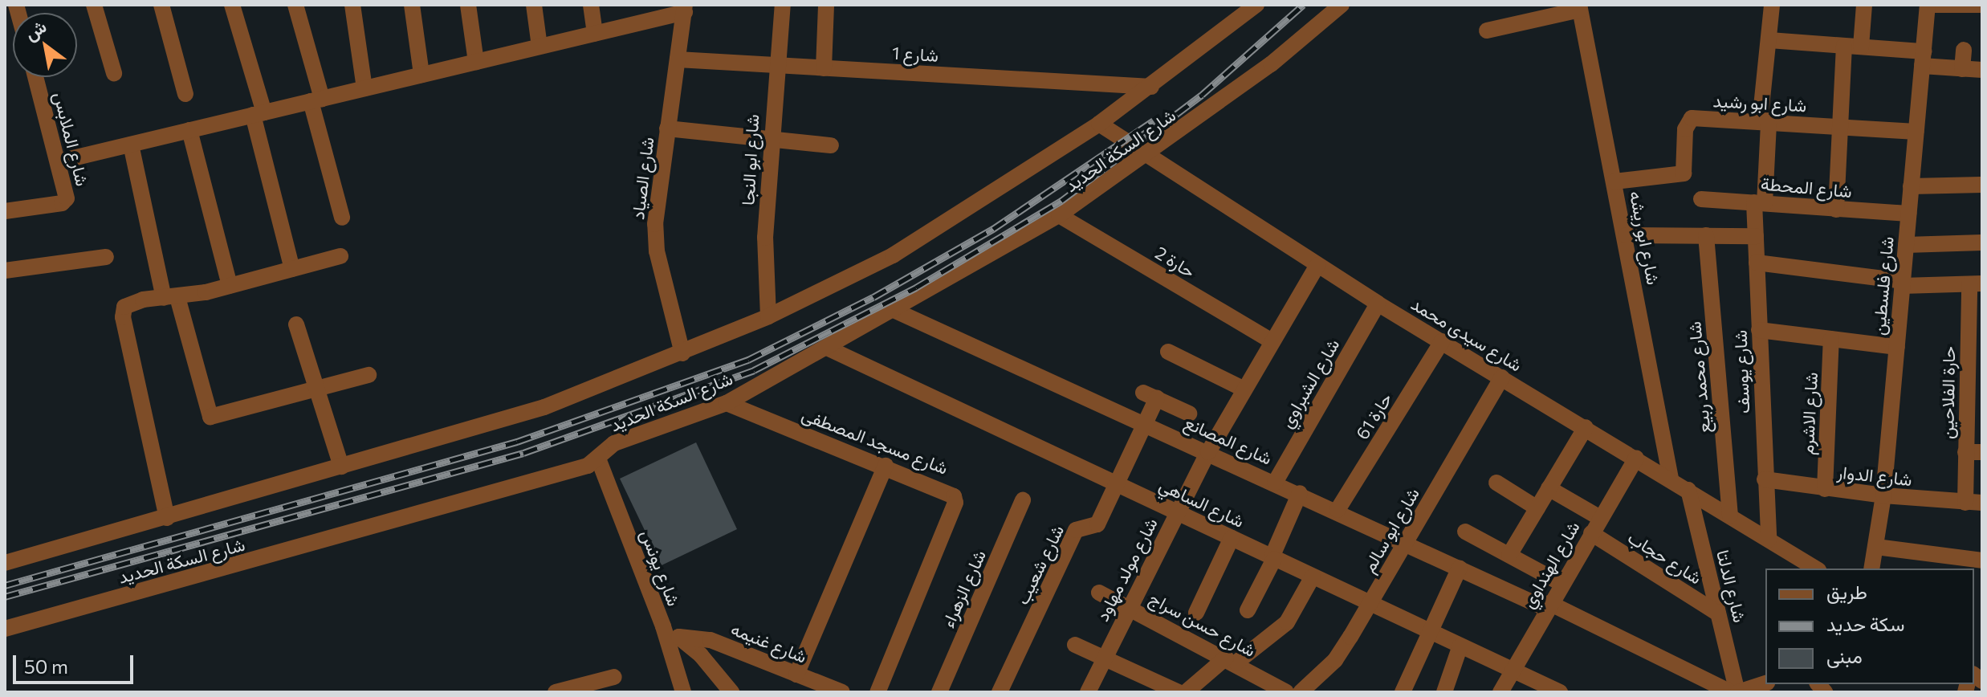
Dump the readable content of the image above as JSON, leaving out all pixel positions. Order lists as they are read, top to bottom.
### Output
{
  "streets": {
    "street": [
      "شارع 1",
      "شارع ابو رشيد",
      "شارع الملابس",
      "شارع السكة الحديد",
      "شارع ابو النجا",
      "شارع الصياد",
      "شارع المحطة",
      "شارع ابو ريشه",
      "حارة 2",
      "شارع فلسطين",
      "شارع سيدى محمد",
      "شارع يوسف",
      "شارع محمد ربيع",
      "شارع الشبراوي",
      "حارة الفلاحين",
      "شارع الاشرم",
      "حارة 61",
      "شارع المصانع",
      "شارع مسجد المصطفى",
      "شارع الدوار",
      "شارع الساهي",
      "شارع ابو سالم",
      "شارع حجاب",
      "شارع شعيب",
      "شارع الهنداوي",
      "شارع يونس",
      "شارع مولد مهاود",
      "شارع الدلتا",
      "شارع الزهراء",
      "شارع حسن سراج",
      "شارع غنيمه"
    ]
  },
  "crossings": [
    ["شارع 1", "شارع السكة الحديد"],
    ["شارع 1", "شارع ابو النجا"],
    ["شارع 1", "شارع الصياد"],
    ["شارع ابو رشيد", "شارع ابو ريشه"],
    ["شارع ابو رشيد", "شارع فلسطين"],
    ["شارع ابو رشيد", "شارع يوسف"],
    ["شارع السكة الحديد", "شارع ابو النجا"],
    ["شارع السكة الحديد", "شارع الصياد"],
    ["شارع السكة الحديد", "حارة 2"],
    ["شارع السكة الحديد", "شارع سيدى محمد"],
    ["شارع السكة الحديد", "شارع المصانع"],
    ["شارع السكة الحديد", "شارع مسجد المصطفى"],
    ["شارع السكة الحديد", "شارع الساهي"],
    ["شارع السكة الحديد", "شارع يونس"],
    ["شارع المحطة", "شارع فلسطين"],
    ["شارع المحطة", "شارع يوسف"],
    ["شارع ابو ريشه", "شارع سيدى محمد"],
    ["حارة 2", "شارع مولد مهاود"],
    ["شارع فلسطين", "شارع الدوار"],
    ["شارع سيدى محمد", "شارع يوسف"],
    ["شارع سيدى محمد", "شارع محمد ربيع"],
    ["شارع سيدى محمد", "شارع الشبراوي"],
    ["شارع سيدى محمد", "حارة 61"],
    ["شارع سيدى محمد", "شارع ابو سالم"],
    ["شارع سيدى محمد", "شارع الهنداوي"],
    ["شارع سيدى محمد", "شارع مولد مهاود"],
    ["شارع سيدى محمد", "شارع الدلتا"],
    ["شارع يوسف", "شارع الدوار"],
    ["شارع الشبراوي", "شارع المصانع"],
    ["حارة الفلاحين", "شارع الدوار"],
    ["شارع الاشرم", "شارع الدوار"],
    ["حارة 61", "شارع المصانع"],
    ["شارع المصانع", "شارع ابو سالم"],
    ["شارع المصانع", "شارع شعيب"],
    ["شارع المصانع", "شارع الهنداوي"],
    ["شارع المصانع", "شارع مولد مهاود"],
    ["شارع الساهي", "شارع ابو سالم"],
    ["شارع الساهي", "شارع شعيب"],
    ["شارع الساهي", "شارع الهنداوي"],
    ["شارع الساهي", "شارع مولد مهاود"],
    ["شارع حجاب", "شارع الهنداوي"],
    ["شارع حجاب", "شارع الدلتا"],
    ["شارع مولد مهاود", "شارع حسن سراج"]
  ],
  "legend": ["طريق", "سكة حديد", "مبنى"],
  "scale_bar": "50 m",
  "north": "top left"
}
